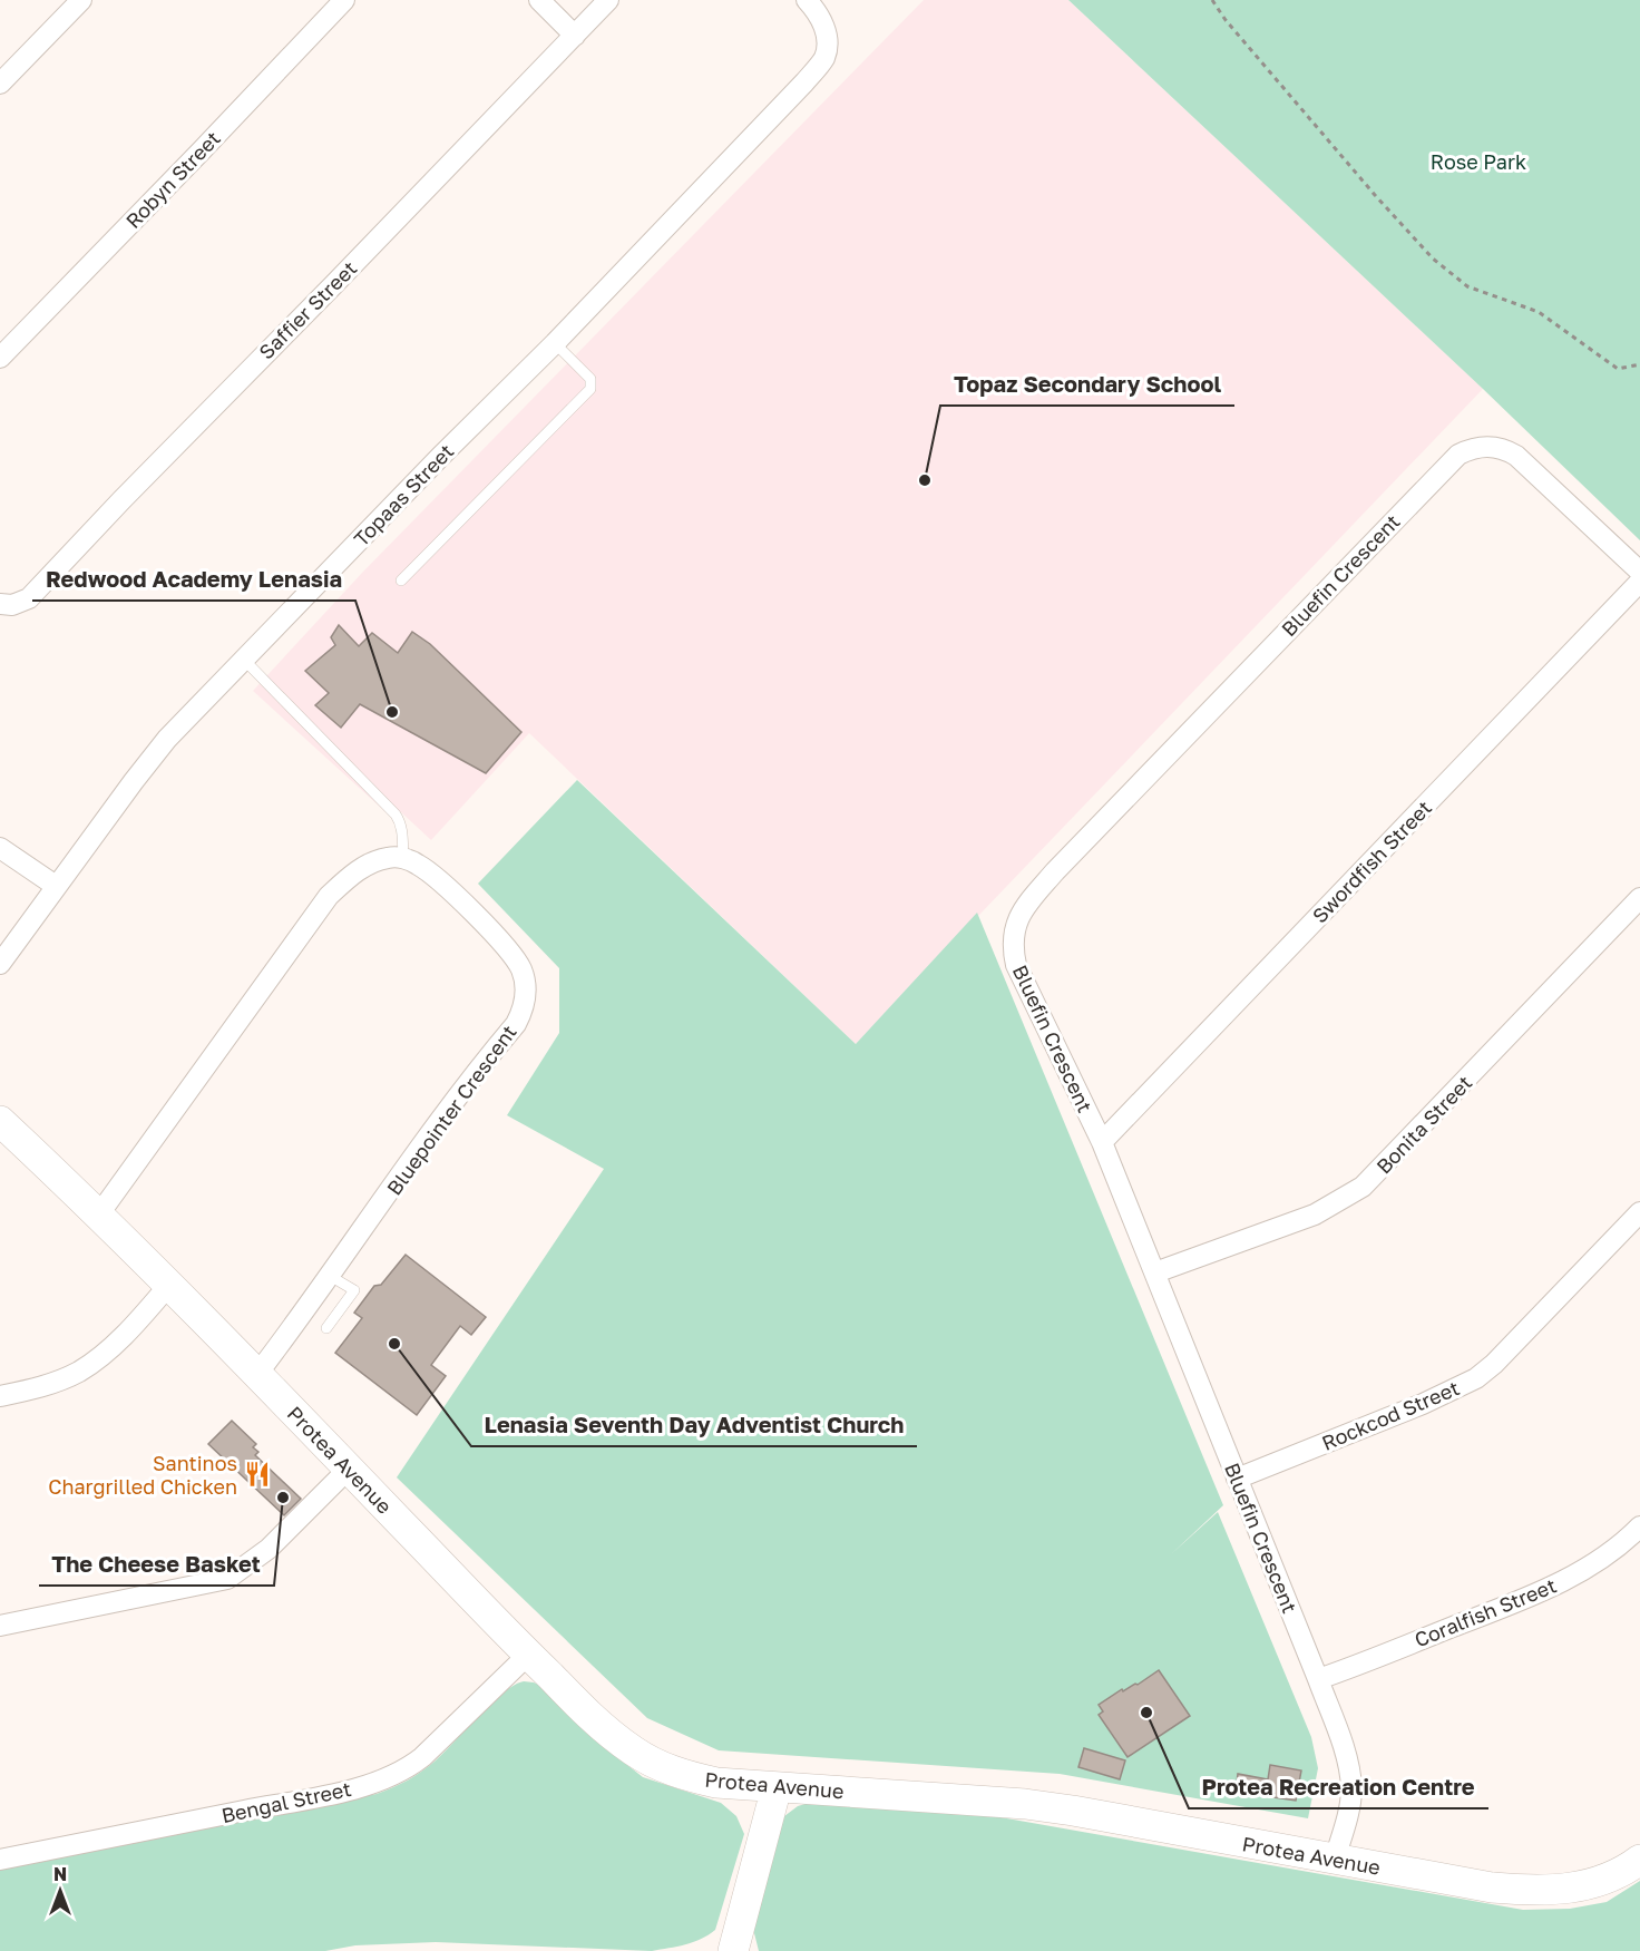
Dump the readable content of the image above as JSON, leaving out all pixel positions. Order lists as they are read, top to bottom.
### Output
{
  "streets": {
    "street": [
      "Robyn Street",
      "Saffier Street",
      "Topaas Street",
      "Bluefin Crescent",
      "Swordfish Street",
      "Bluepointer Crescent",
      "Bonita Street",
      "Rockcod Street",
      "Protea Avenue",
      "Coralfish Street",
      "Bengal Street"
    ]
  },
  "crossings": [
    ["Bluefin Crescent", "Swordfish Street"],
    ["Bluefin Crescent", "Bonita Street"],
    ["Bluefin Crescent", "Rockcod Street"],
    ["Bluefin Crescent", "Protea Avenue"],
    ["Bluefin Crescent", "Coralfish Street"],
    ["Bluepointer Crescent", "Protea Avenue"],
    ["Protea Avenue", "Bengal Street"]
  ],
  "parks": ["Rose Park"],
  "places": {
    "other": [
      "Topaz Secondary School",
      "Redwood Academy Lenasia",
      "Lenasia Seventh Day Adventist Church",
      "The Cheese Basket",
      "Protea Recreation Centre"
    ],
    "restaurant": ["Santinos Chargrilled Chicken"]
  },
  "north": "top"
}
